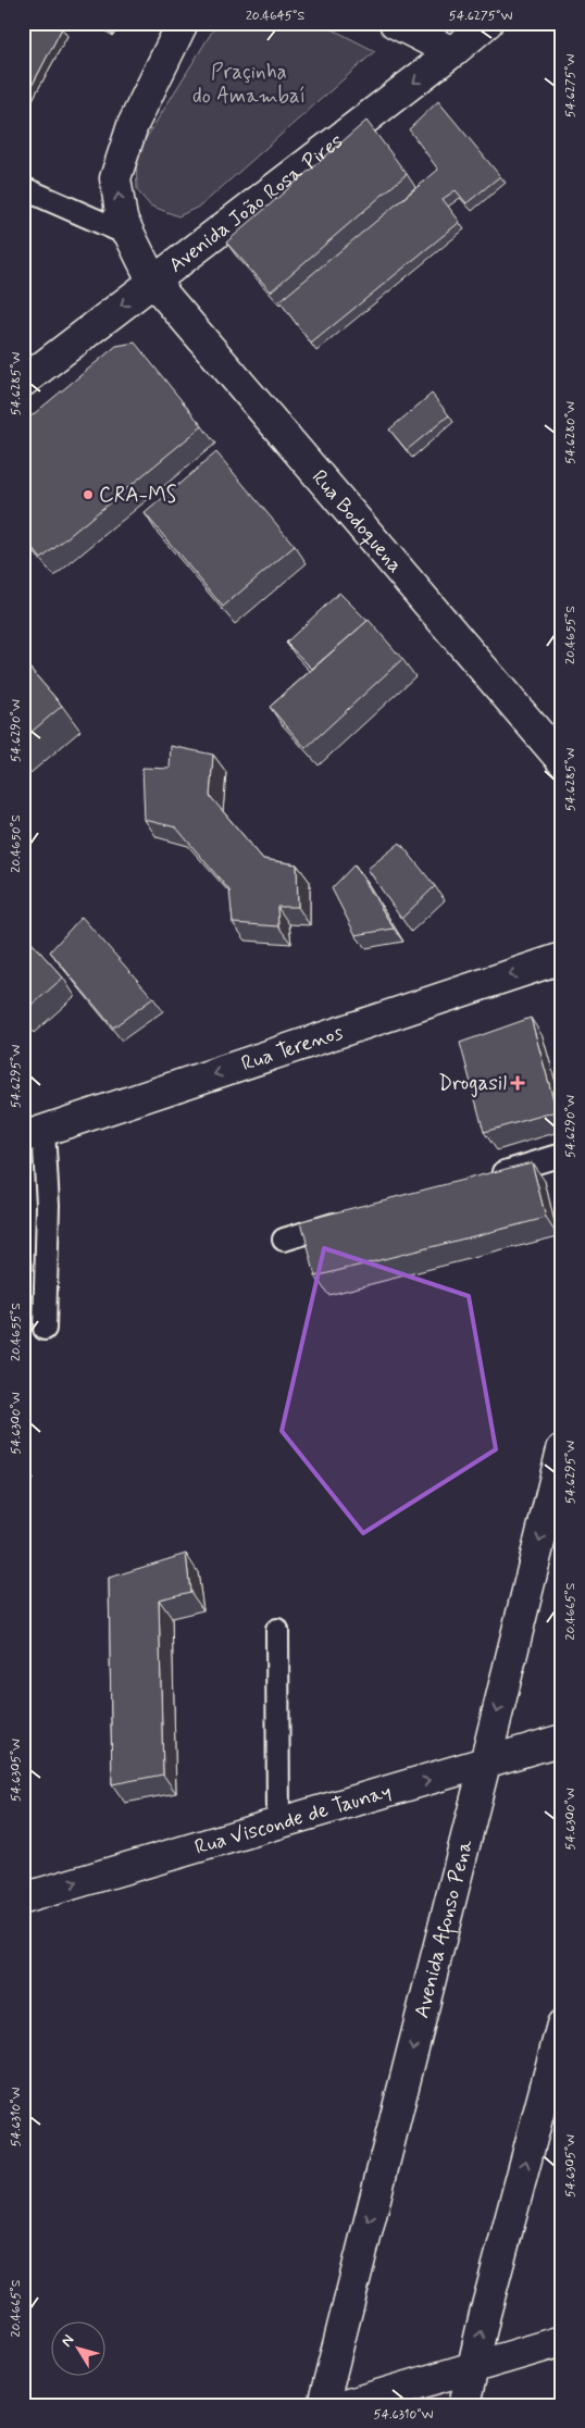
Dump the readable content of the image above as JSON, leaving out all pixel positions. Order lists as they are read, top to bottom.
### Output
{
  "streets": {
    "street": [
      "Avenida João Rosa Pires",
      "Rua Bodoquena",
      "Rua Terenos",
      "Rua Visconde de Taunay",
      "Avenida Afonso Pena"
    ]
  },
  "crossings": [
    ["Avenida João Rosa Pires", "Rua Bodoquena"],
    ["Rua Visconde de Taunay", "Avenida Afonso Pena"]
  ],
  "one_way": ["Avenida João Rosa Pires", "Rua Terenos", "Rua Visconde de Taunay"],
  "parks": ["Praçinha do Amambaí"],
  "places": {
    "other": ["CRA-MS"],
    "health": ["Drogasil"]
  },
  "north": "top left",
  "coordinates": [
    "20.4645°S",
    "54.6275°W",
    "54.6285°W",
    "54.6280°W",
    "20.4655°S",
    "54.6290°W",
    "20.4650°S",
    "54.6295°W",
    "54.6300°W",
    "20.4665°S",
    "54.6305°W",
    "54.6310°W"
  ]
}
